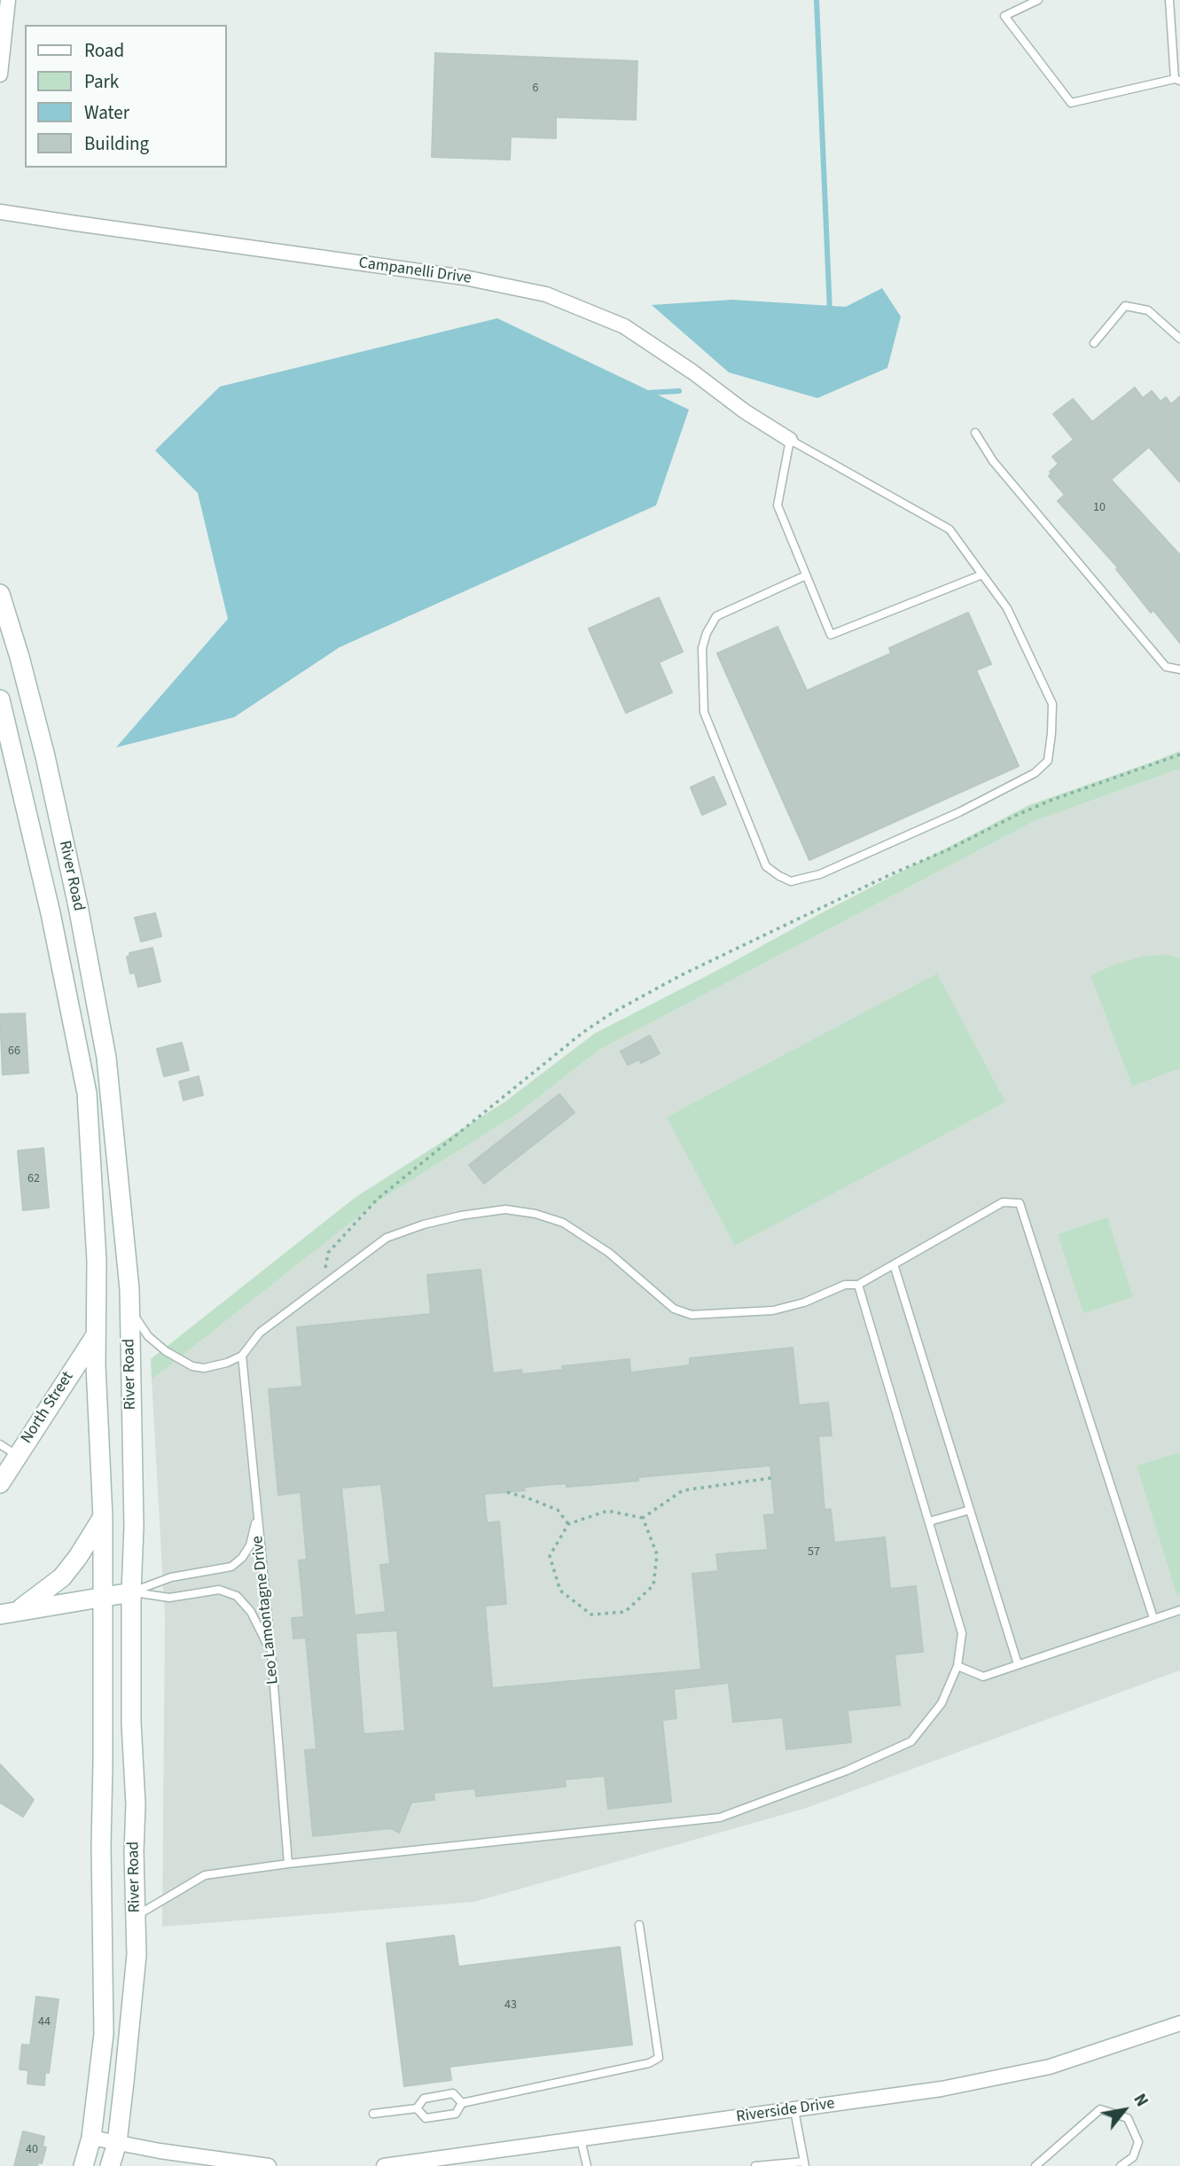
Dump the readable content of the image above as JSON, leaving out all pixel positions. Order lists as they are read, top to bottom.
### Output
{
  "streets": {
    "main road": ["River Road", "North Street"],
    "street": ["Campanelli Drive", "Riverside Drive"],
    "lane": ["Leo Lamontagne Drive"]
  },
  "crossings": [
    ["River Road", "North Street"]
  ],
  "house_numbers": [
    "6",
    "10",
    "66",
    "62",
    "57",
    "43",
    "44",
    "40"
  ],
  "legend": [
    "Road",
    "Park",
    "Water",
    "Building"
  ],
  "north": "top right"
}
